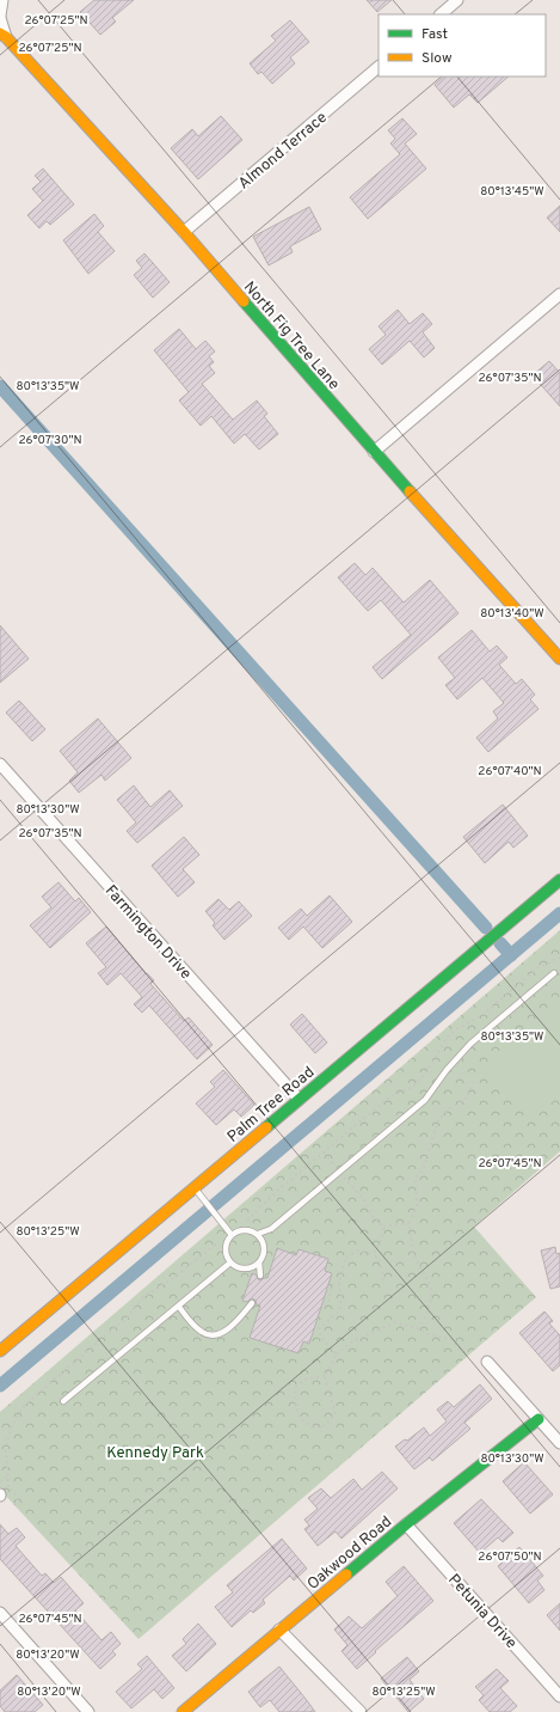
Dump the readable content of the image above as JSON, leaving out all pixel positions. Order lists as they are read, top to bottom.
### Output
{
  "streets": {
    "street": [
      "Almond Terrace",
      "North Fig Tree Lane",
      "Farmington Drive",
      "Palm Tree Road",
      "Oakwood Road",
      "Petunia Drive"
    ]
  },
  "crossings": [
    ["Almond Terrace", "North Fig Tree Lane"],
    ["Farmington Drive", "Palm Tree Road"],
    ["Oakwood Road", "Petunia Drive"]
  ],
  "parks": ["Kennedy Park"],
  "legend": ["Fast", "Slow"],
  "coordinates": [
    "26°07'25\"N",
    "80°13'45\"W",
    "26°07'35\"N",
    "80°13'35\"W",
    "26°07'30\"N",
    "80°13'40\"W",
    "26°07'40\"N",
    "80°13'30\"W",
    "26°07'45\"N",
    "80°13'25\"W",
    "26°07'50\"N",
    "80°13'20\"W"
  ]
}
